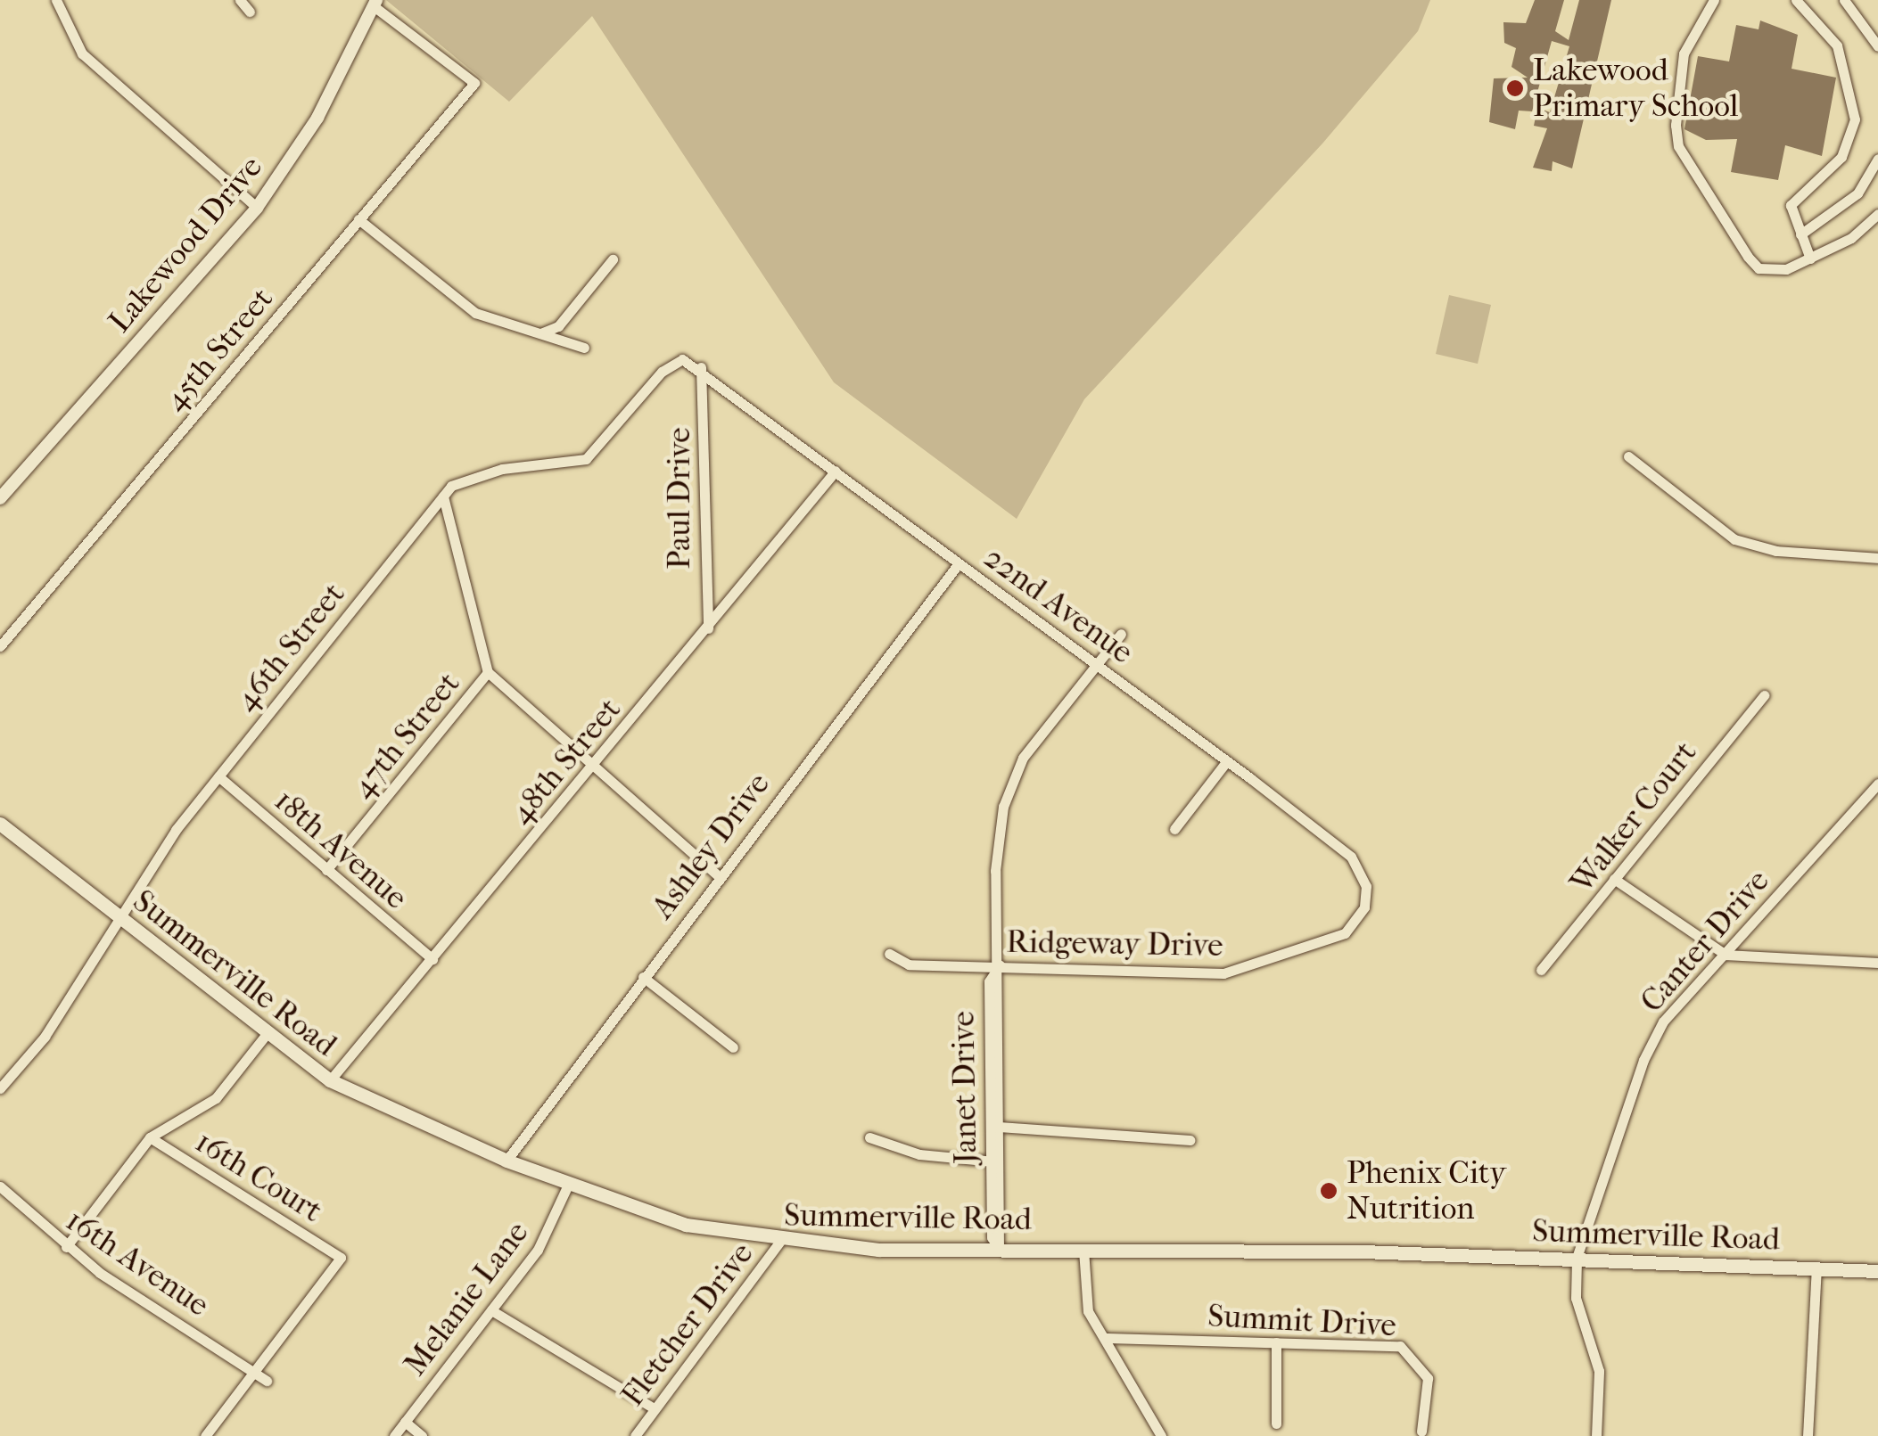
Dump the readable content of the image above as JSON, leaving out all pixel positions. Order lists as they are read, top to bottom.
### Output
{
  "streets": {
    "main road": ["Summerville Road"],
    "street": [
      "Lakewood Drive",
      "45th Street",
      "Paul Drive",
      "22nd Avenue",
      "46th Street",
      "47th Street",
      "48th Street",
      "Walker Court",
      "Ashley Drive",
      "18th Avenue",
      "Canter Drive",
      "Ridgeway Drive",
      "Janet Drive",
      "16th Court",
      "16th Avenue",
      "Melanie Lane",
      "Summit Drive",
      "Fletcher Drive"
    ]
  },
  "crossings": [
    ["Lakewood Drive", "45th Street"],
    ["Paul Drive", "22nd Avenue"],
    ["Paul Drive", "46th Street"],
    ["Paul Drive", "48th Street"],
    ["22nd Avenue", "46th Street"],
    ["22nd Avenue", "48th Street"],
    ["22nd Avenue", "Ashley Drive"],
    ["22nd Avenue", "Ridgeway Drive"],
    ["22nd Avenue", "Janet Drive"],
    ["46th Street", "18th Avenue"],
    ["46th Street", "Summerville Road"],
    ["47th Street", "18th Avenue"],
    ["48th Street", "18th Avenue"],
    ["48th Street", "Summerville Road"],
    ["Ashley Drive", "Summerville Road"],
    ["Canter Drive", "Summerville Road"],
    ["Ridgeway Drive", "Janet Drive"],
    ["Summerville Road", "Janet Drive"],
    ["Summerville Road", "Melanie Lane"],
    ["Summerville Road", "Fletcher Drive"],
    ["16th Court", "16th Avenue"]
  ],
  "places": ["Lakewood Primary School", "Phenix City Nutrition"]
}
